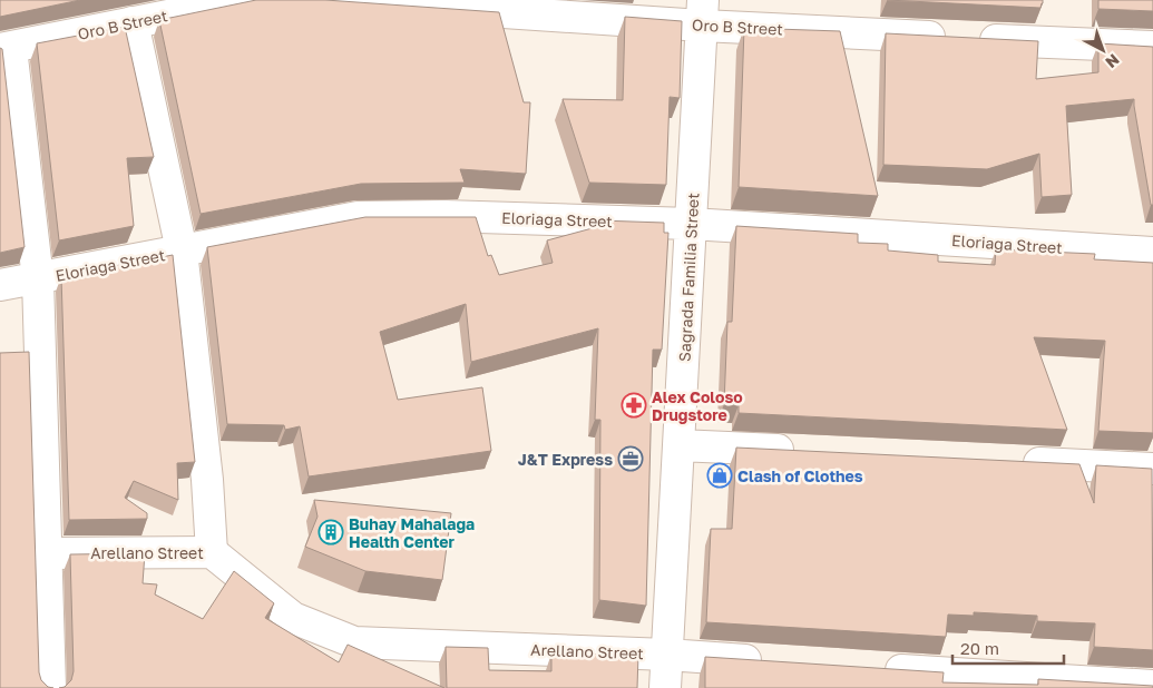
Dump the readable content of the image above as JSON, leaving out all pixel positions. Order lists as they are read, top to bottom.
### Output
{
  "streets": {
    "street": [
      "Oro B Street",
      "Eloriaga Street",
      "Sagrada Familia Street",
      "Arellano Street"
    ]
  },
  "crossings": [
    ["Oro B Street", "Sagrada Familia Street"],
    ["Eloriaga Street", "Sagrada Familia Street"],
    ["Sagrada Familia Street", "Arellano Street"]
  ],
  "places": {
    "pharmacy": ["Alex Coloso Drugstore"],
    "office": ["J&T Express"],
    "shop": ["Clash of Clothes"],
    "building": ["Buhay Mahalaga Health Center"]
  },
  "scale_bar": "20 m",
  "north": "bottom right"
}
